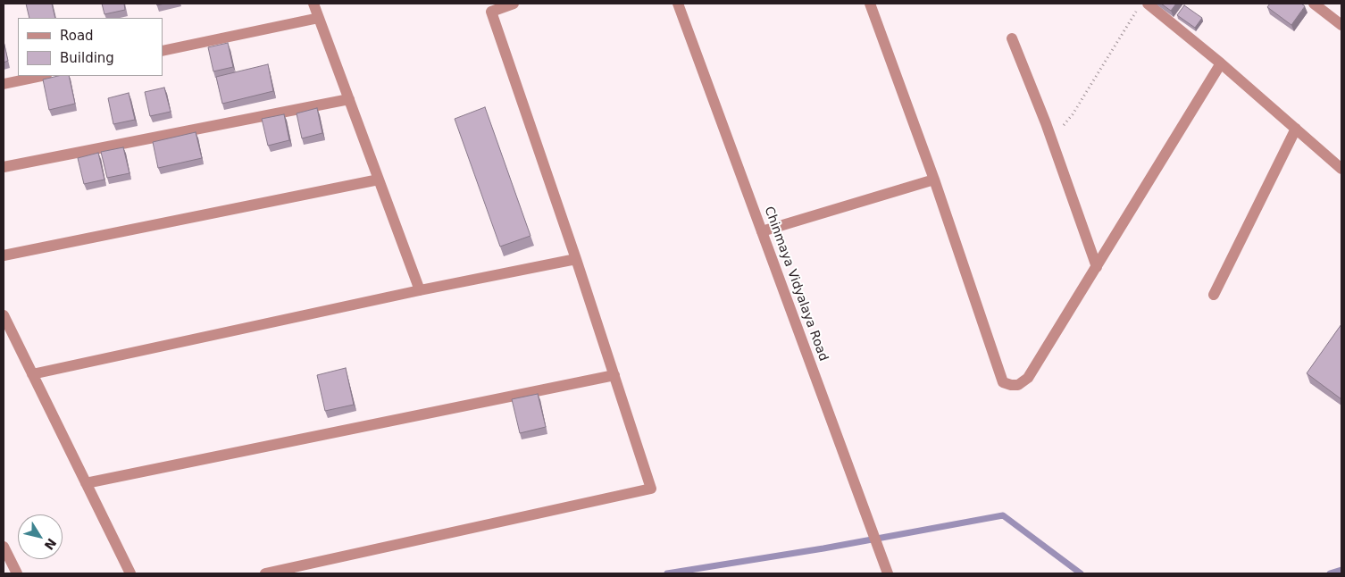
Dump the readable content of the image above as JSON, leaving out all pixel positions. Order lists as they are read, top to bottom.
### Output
{
  "streets": {
    "street": ["Chinmaya Vidyalaya Road"]
  },
  "legend": ["Road", "Building"],
  "north": "bottom right"
}
